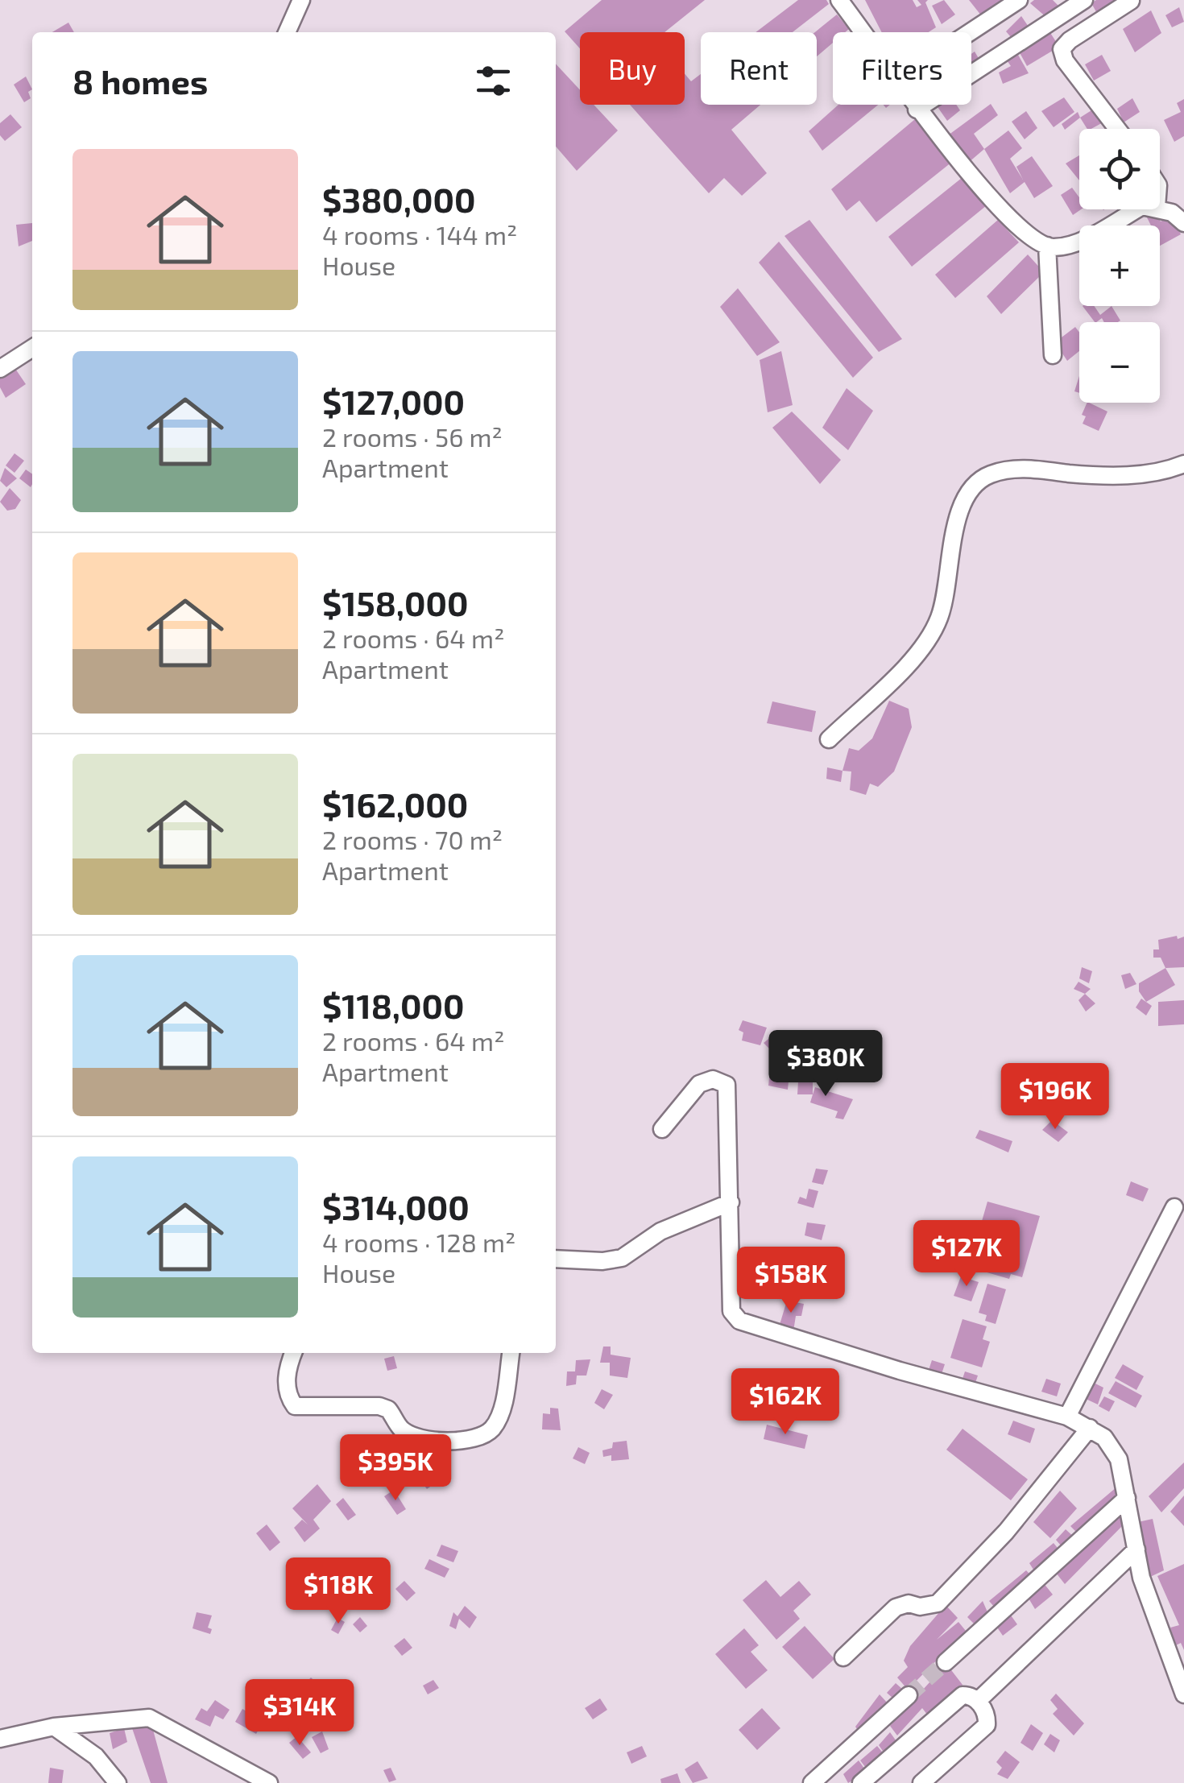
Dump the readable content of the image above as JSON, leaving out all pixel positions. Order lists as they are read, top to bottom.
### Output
{
  "page": {
    "chip": ["Buy", "Rent", "Filters"],
    "heading": "8 homes",
    "map_buttons": ["+", "−"],
    "list": [
      {
        "name": "$380,000",
        "note": "4 rooms · 144 m² · House"
      },
      {
        "name": "$127,000",
        "note": "2 rooms · 56 m² · Apartment"
      },
      {
        "name": "$158,000",
        "note": "2 rooms · 64 m² · Apartment"
      },
      {
        "name": "$162,000",
        "note": "2 rooms · 70 m² · Apartment"
      },
      {
        "name": "$118,000",
        "note": "2 rooms · 64 m² · Apartment"
      },
      {
        "name": "$314,000",
        "note": "4 rooms · 128 m² · House"
      }
    ],
    "price": [
      "$380K",
      "$196K",
      "$127K",
      "$158K",
      "$162K",
      "$395K",
      "$118K",
      "$314K"
    ]
  }
}
